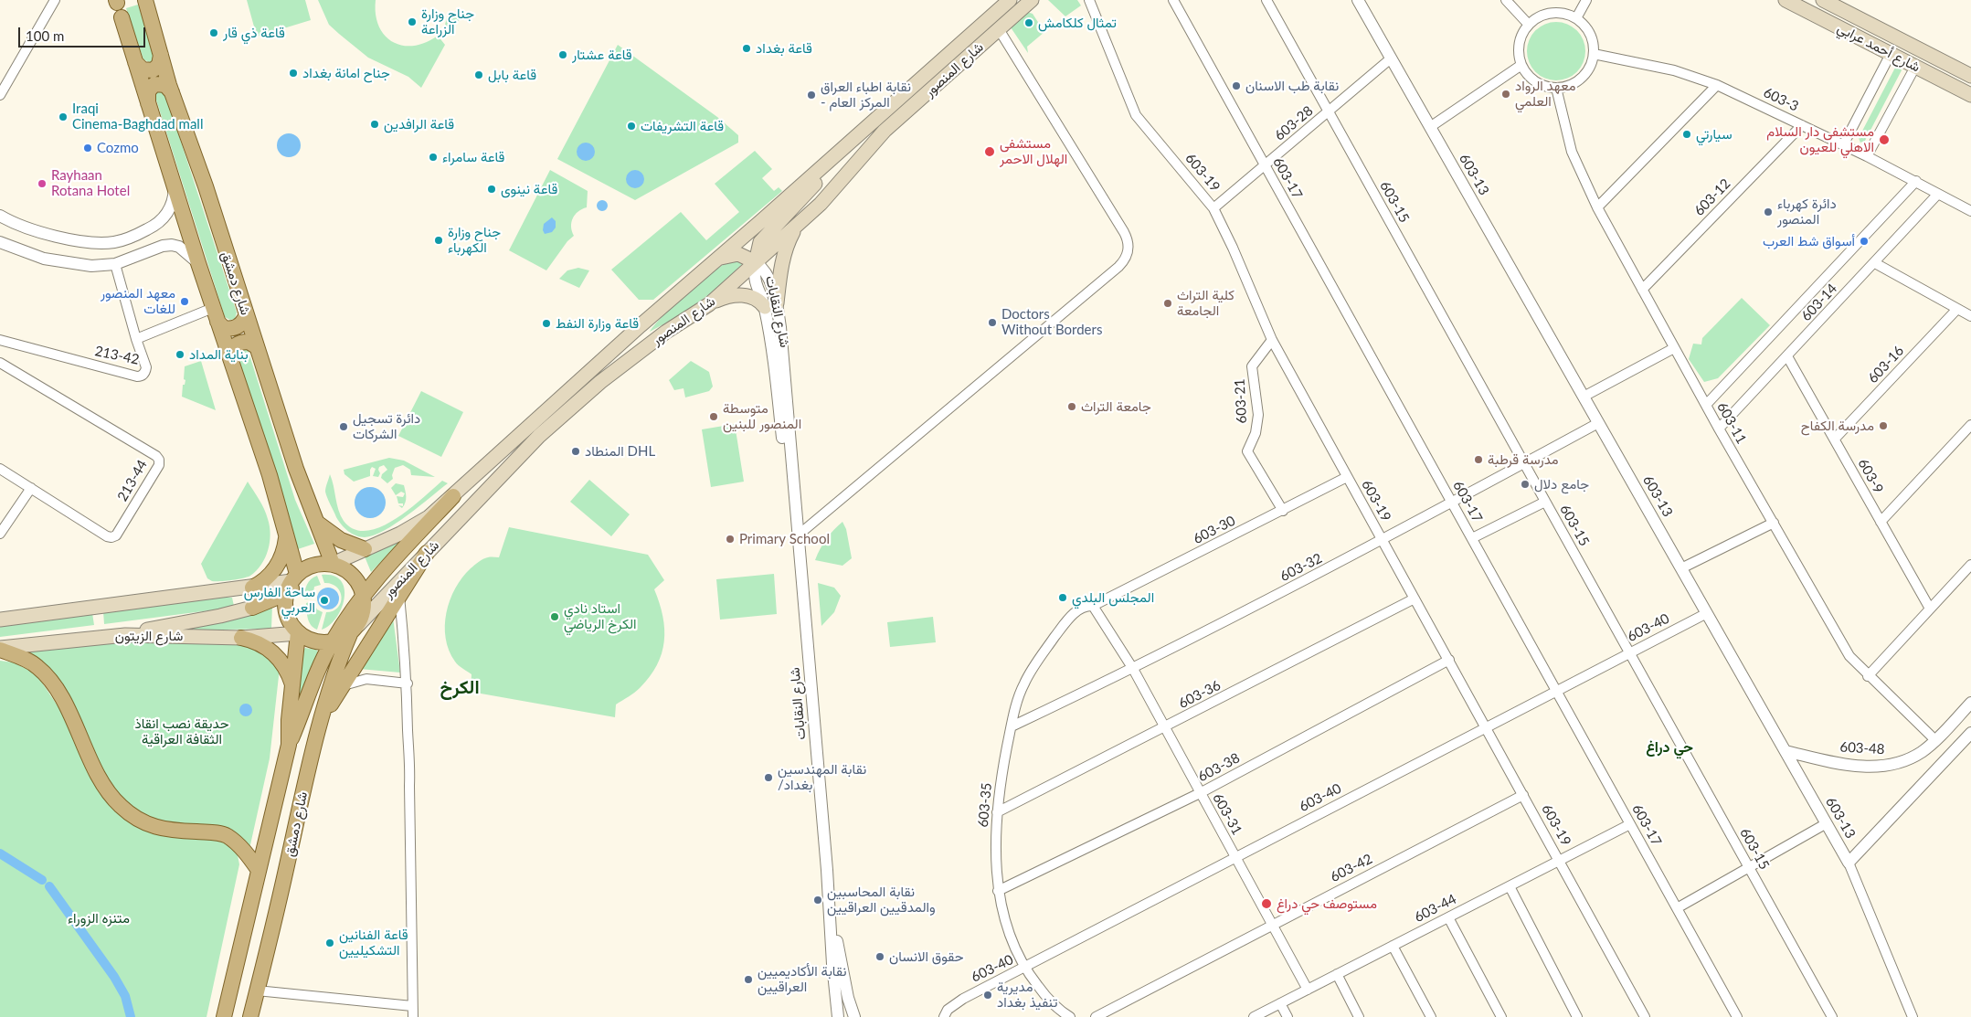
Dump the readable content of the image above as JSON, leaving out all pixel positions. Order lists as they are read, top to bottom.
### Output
{
  "streets": {
    "main road": [
      "شارع أحمد عرابي",
      "شارع المنصور",
      "شارع دمشق",
      "شارع الزيتون"
    ],
    "street": [
      "603-3",
      "603-28",
      "603-19",
      "603-13",
      "603-17",
      "603-12",
      "603-15",
      "603-14",
      "شارع النقابات",
      "213-42",
      "603-16",
      "603-21",
      "603-11",
      "603-9",
      "213-44",
      "603-30",
      "603-32",
      "603-40",
      "603-36",
      "603-48",
      "603-38",
      "603-35",
      "603-31",
      "603-42",
      "603-44"
    ]
  },
  "crossings": [
    ["شارع المنصور", "شارع دمشق"],
    ["شارع المنصور", "شارع النقابات"],
    ["شارع المنصور", "شارع الزيتون"],
    ["603-3", "603-12"],
    ["603-3", "603-14"],
    ["603-3", "603-11"],
    ["603-28", "603-19"],
    ["603-28", "603-13"],
    ["603-28", "603-17"],
    ["603-28", "603-15"],
    ["603-19", "603-21"],
    ["603-19", "603-30"],
    ["603-19", "603-32"],
    ["603-19", "603-40"],
    ["603-19", "603-36"],
    ["603-19", "603-38"],
    ["603-19", "603-42"],
    ["603-19", "603-44"],
    ["603-13", "603-32"],
    ["603-13", "603-40"],
    ["603-13", "603-48"],
    ["603-17", "603-32"],
    ["603-17", "603-40"],
    ["603-17", "603-44"],
    ["603-12", "603-11"],
    ["603-15", "603-32"],
    ["603-15", "603-40"],
    ["شارع دمشق", "شارع الزيتون"],
    ["603-14", "603-11"],
    ["603-14", "603-9"],
    ["603-16", "603-9"],
    ["603-21", "603-30"],
    ["603-11", "603-48"],
    ["603-30", "603-35"],
    ["603-30", "603-31"],
    ["603-32", "603-35"],
    ["603-32", "603-31"],
    ["603-40", "603-35"],
    ["603-40", "603-31"],
    ["603-36", "603-35"],
    ["603-36", "603-31"],
    ["603-38", "603-35"],
    ["603-38", "603-31"],
    ["603-35", "603-31"],
    ["603-31", "603-42"],
    ["603-31", "603-44"]
  ],
  "districts": ["الكرخ", "حي دراغ"],
  "parks": ["حديقة نصب انقاذ الثقافة العراقية", "متنزه الزوراء"],
  "places": [
    "جناح وزارة الزراعة",
    "تمثال كلكامش",
    "قاعة ذي قار",
    "قاعة بغداد",
    "قاعة عشتار",
    "جناح امانة بغداد",
    "قاعة بابل",
    "نقابة طب الاسنان",
    "معهد الرواد العلمي",
    "نقابة اطباء العراق - المركز العام",
    "Iraqi Cinema-Baghdad mall",
    "قاعة الرافدين",
    "قاعة التشريفات",
    "سيارتي",
    "مستشفى دار السلام الاهلي للعيون",
    "Cozmo",
    "مستشفى الهلال الاحمر",
    "قاعة سامراء",
    "Rayhaan Rotana Hotel",
    "قاعة نينوى",
    "دائرة كهرباء المنصور",
    "جناح وزارة الكهرباء",
    "أسواق شط العرب",
    "معهد المنصور للغات",
    "كلية التراث الجامعة",
    "Doctors Without Borders",
    "قاعة وزارة النفط",
    "بناية المداد",
    "جامعة التراث",
    "متوسطة المنصور للبنين",
    "مدرسة الكفاح",
    "دائرة تسجيل الشركات",
    "المنطاد DHL",
    "مدرسة قرطبة",
    "جامع دلال",
    "Primary School",
    "المجلس البلدي",
    "ساحة الفارس العربي",
    "استاد نادي الكرخ الرياضي",
    "نقابة المهندسين /بغداد",
    "نقابة المحاسبين والمدقيين العراقيين",
    "مستوصف حي دراغ",
    "قاعة الفنانين التشكيليين",
    "حقوق الانسان",
    "نقابة الأكاديميين العراقيين",
    "مديرية تنفيذ بغداد"
  ],
  "scale_bar": "100 m"
}
